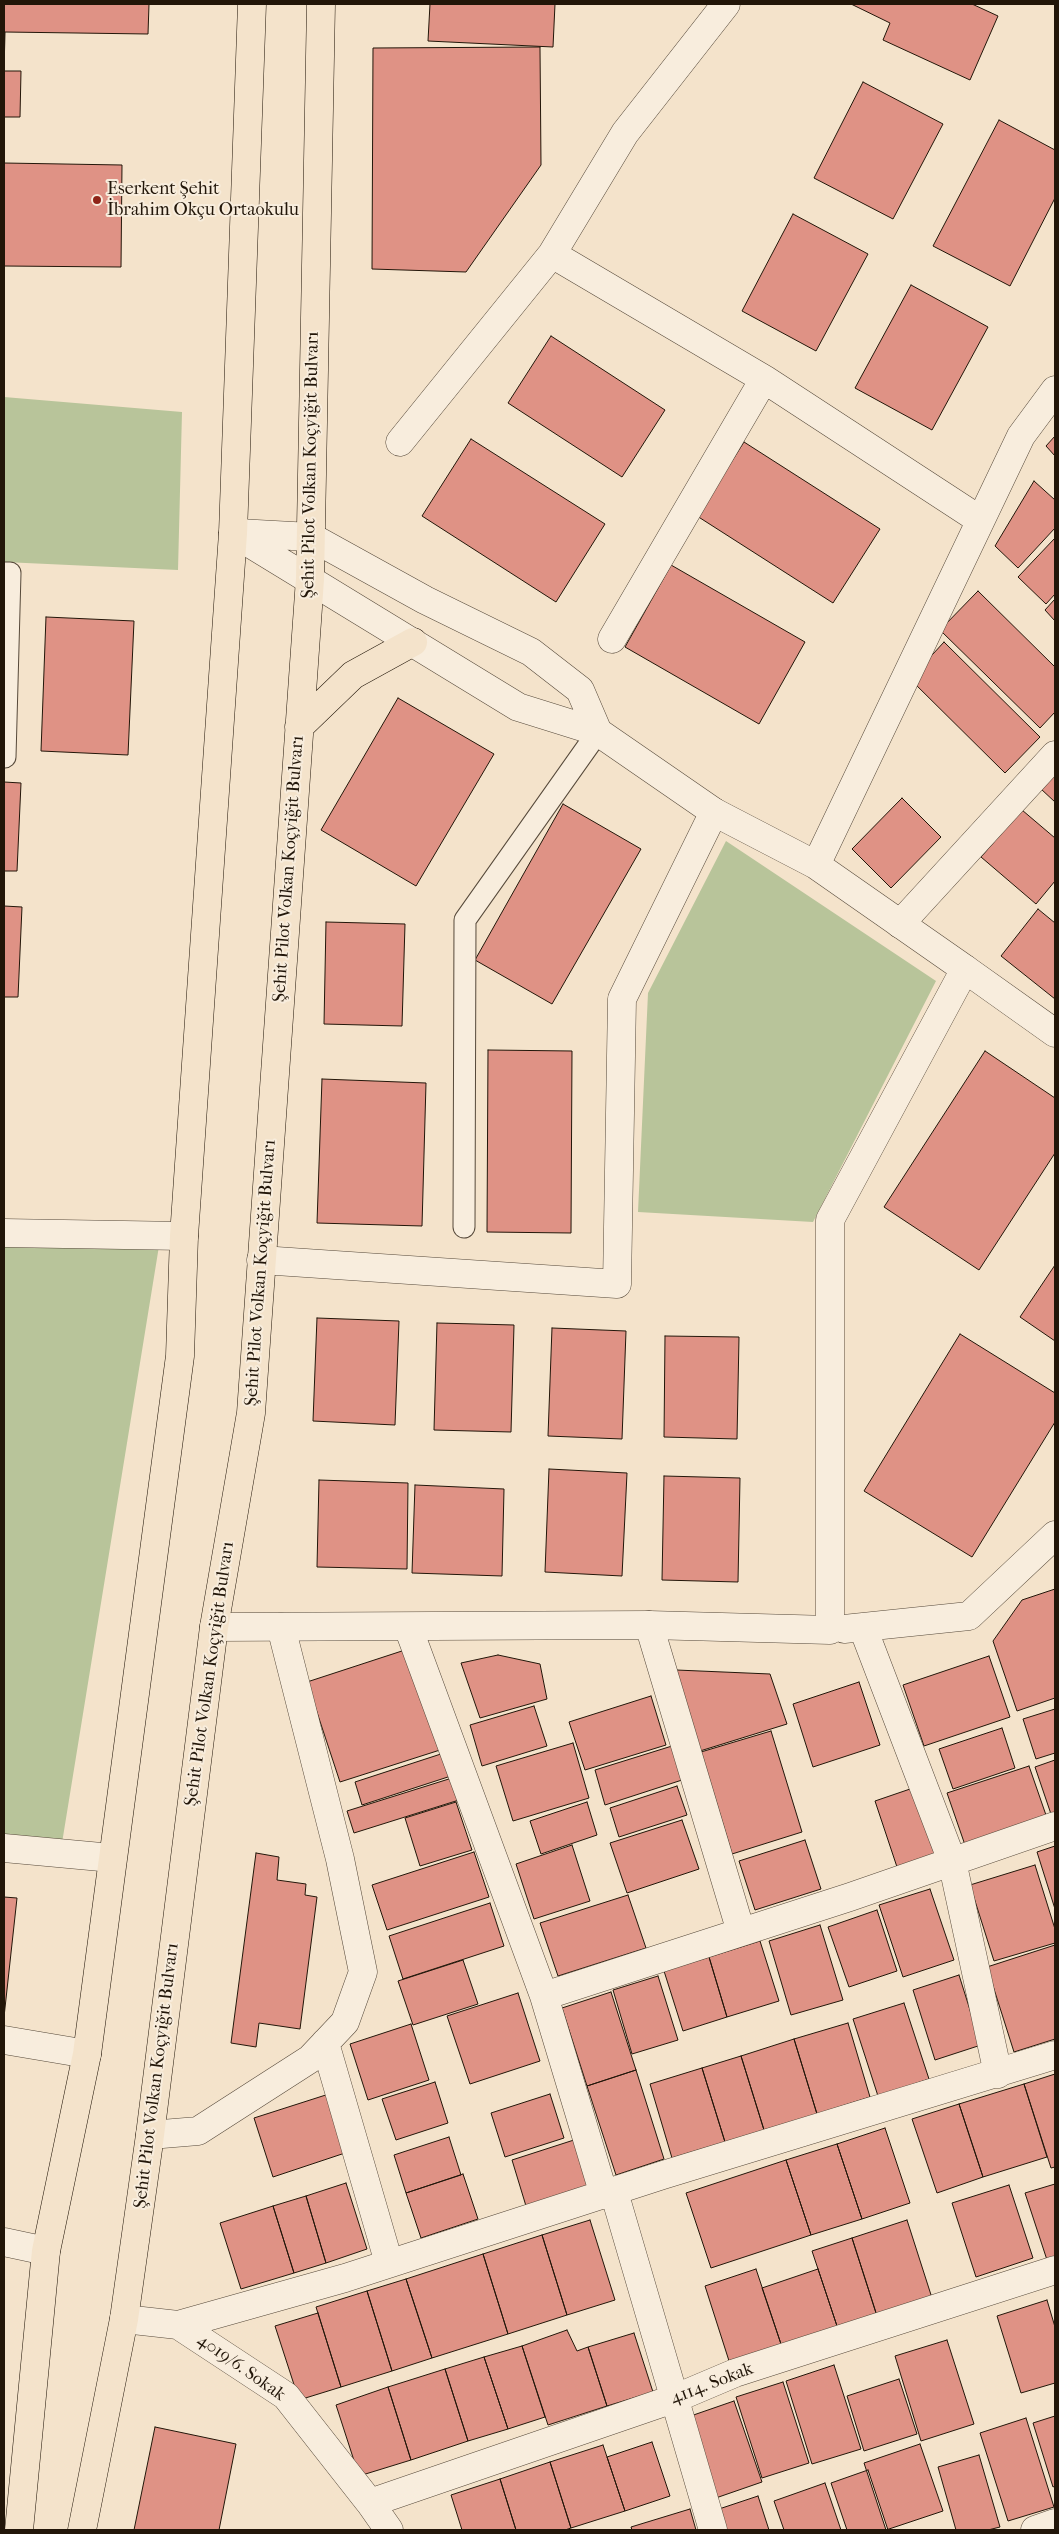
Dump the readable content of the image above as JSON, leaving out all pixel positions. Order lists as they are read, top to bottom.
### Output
{
  "streets": {
    "main road": ["Şehit Pilot Volkan Koçyiğit Bulvarı"],
    "street": ["4019/6. Sokak", "4114. Sokak"]
  },
  "crossings": [
    ["Şehit Pilot Volkan Koçyiğit Bulvarı", "4019/6. Sokak"],
    ["4019/6. Sokak", "4114. Sokak"]
  ],
  "places": ["Eserkent Şehit İbrahim Okçu Ortaokulu"]
}
